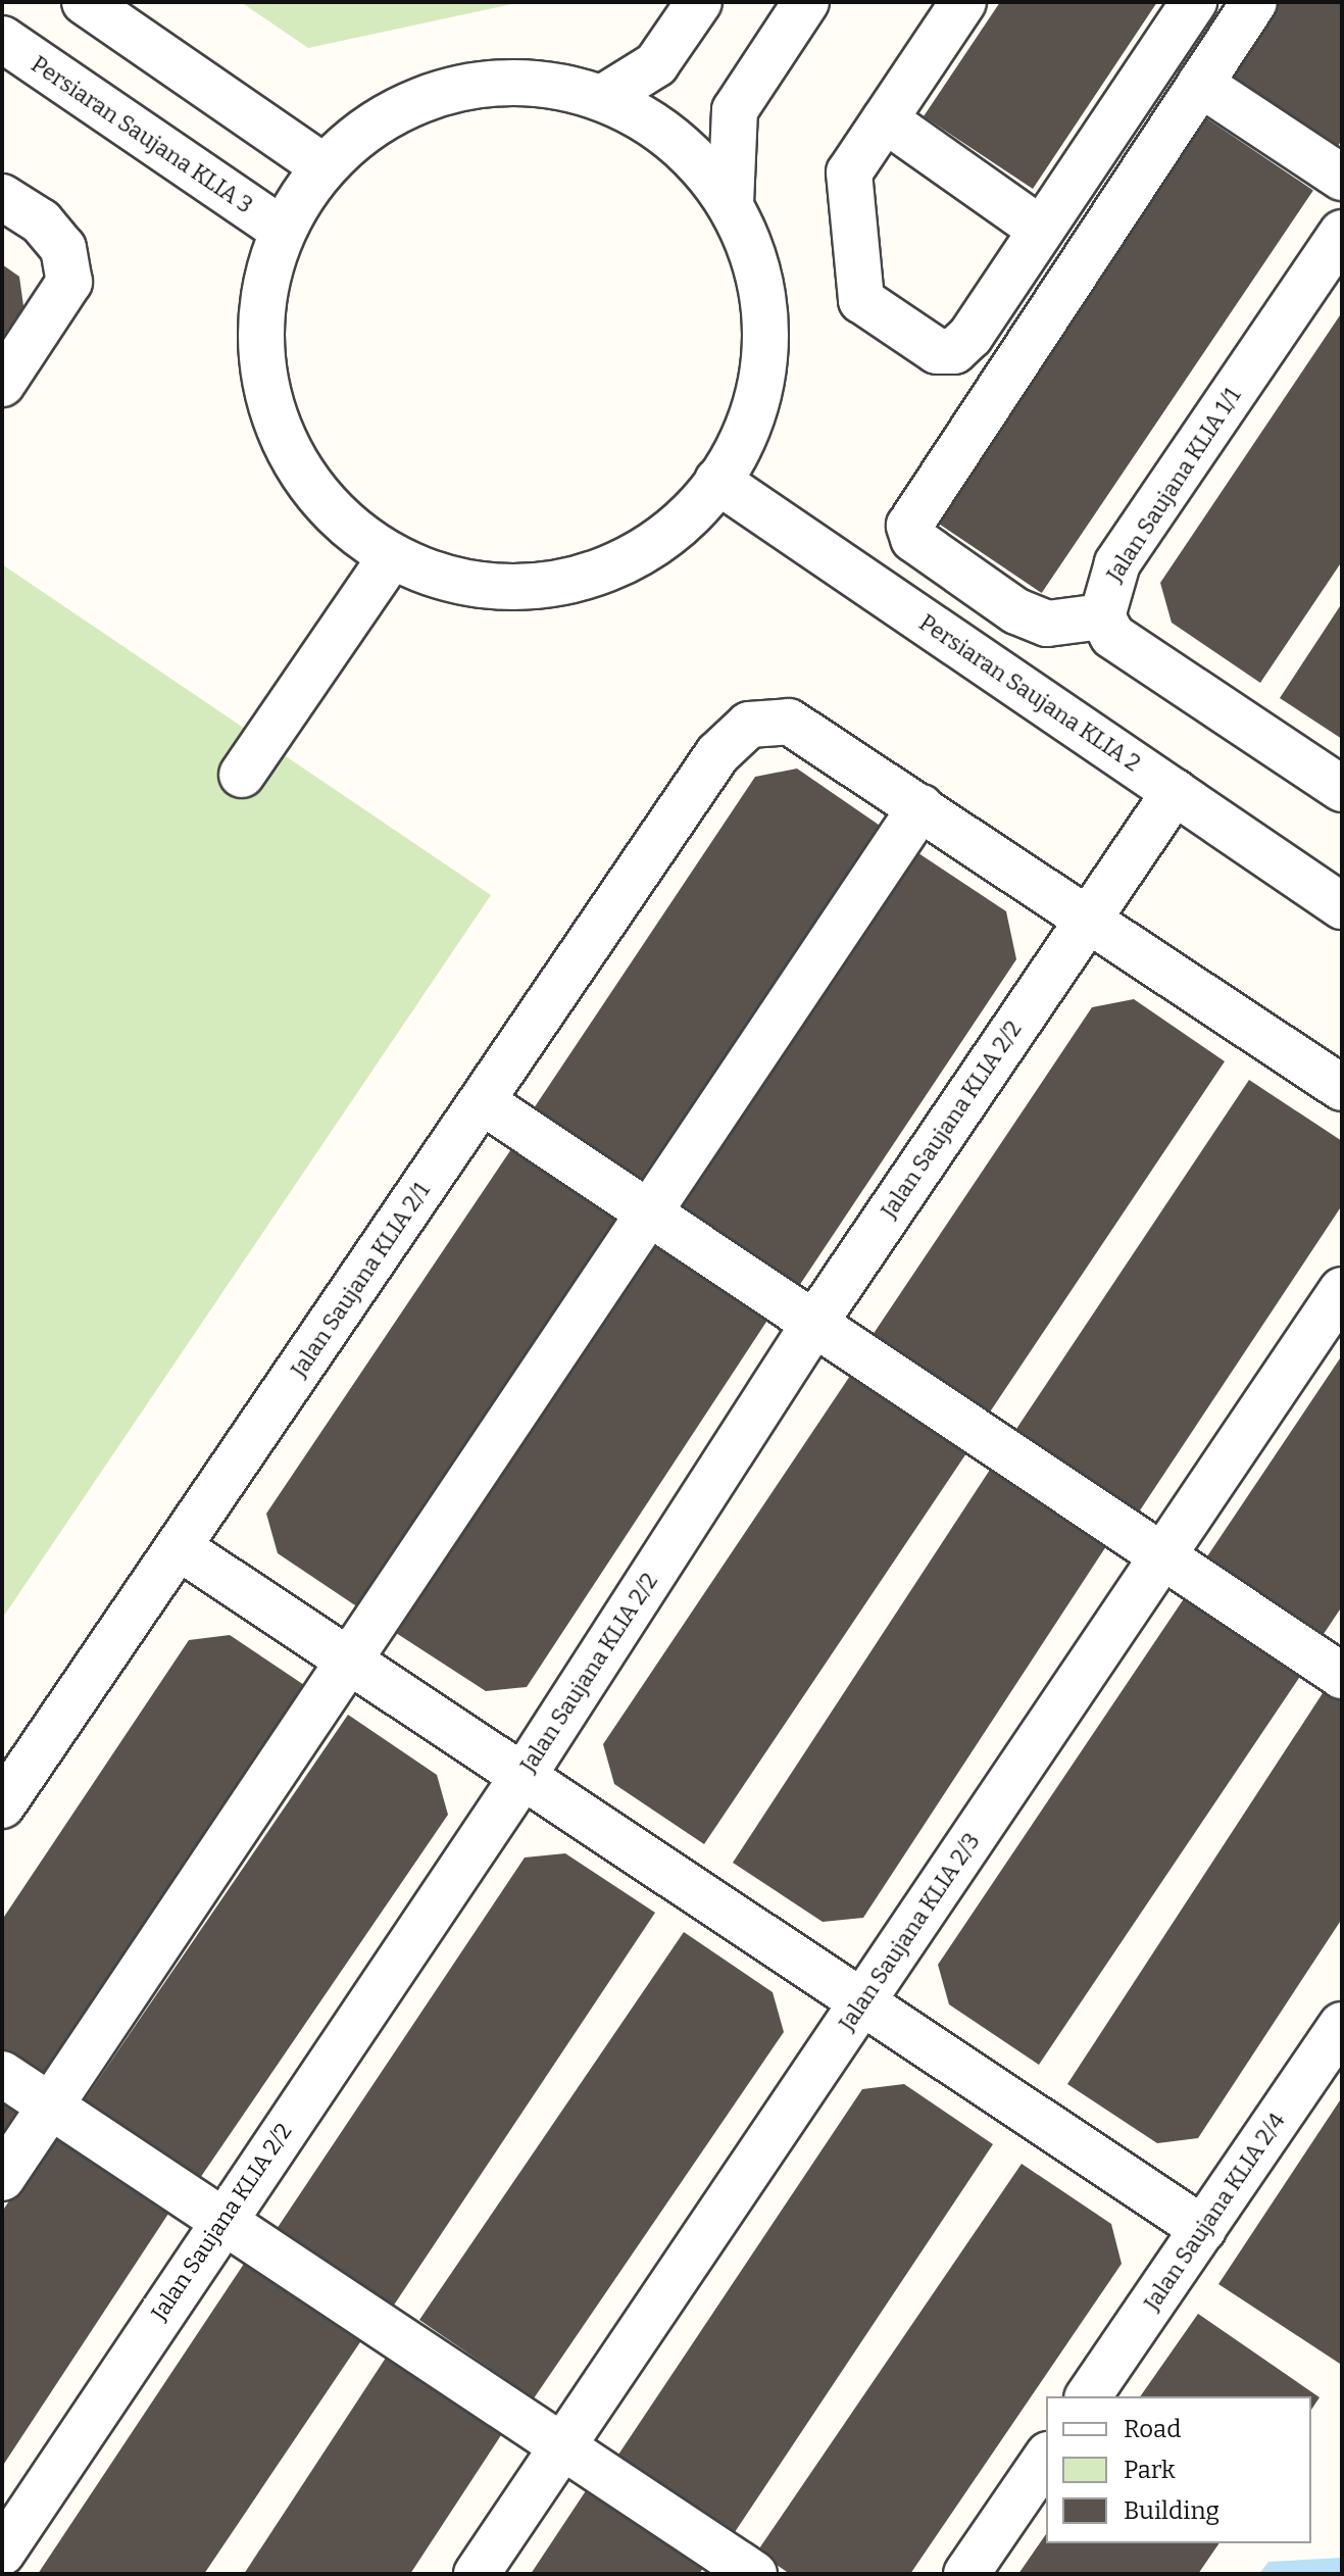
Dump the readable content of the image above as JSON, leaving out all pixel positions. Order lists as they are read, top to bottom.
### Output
{
  "streets": {
    "street": [
      "Persiaran Saujana KLIA 3",
      "Jalan Saujana KLIA 1/1",
      "Persiaran Saujana KLIA 2",
      "Jalan Saujana KLIA 2/2",
      "Jalan Saujana KLIA 2/1",
      "Jalan Saujana KLIA 2/3",
      "Jalan Saujana KLIA 2/4"
    ]
  },
  "crossings": [
    ["Persiaran Saujana KLIA 2", "Jalan Saujana KLIA 2/2"],
    ["Jalan Saujana KLIA 2/2", "Jalan Saujana KLIA 2/1"]
  ],
  "legend": ["Road", "Park", "Building"]
}
